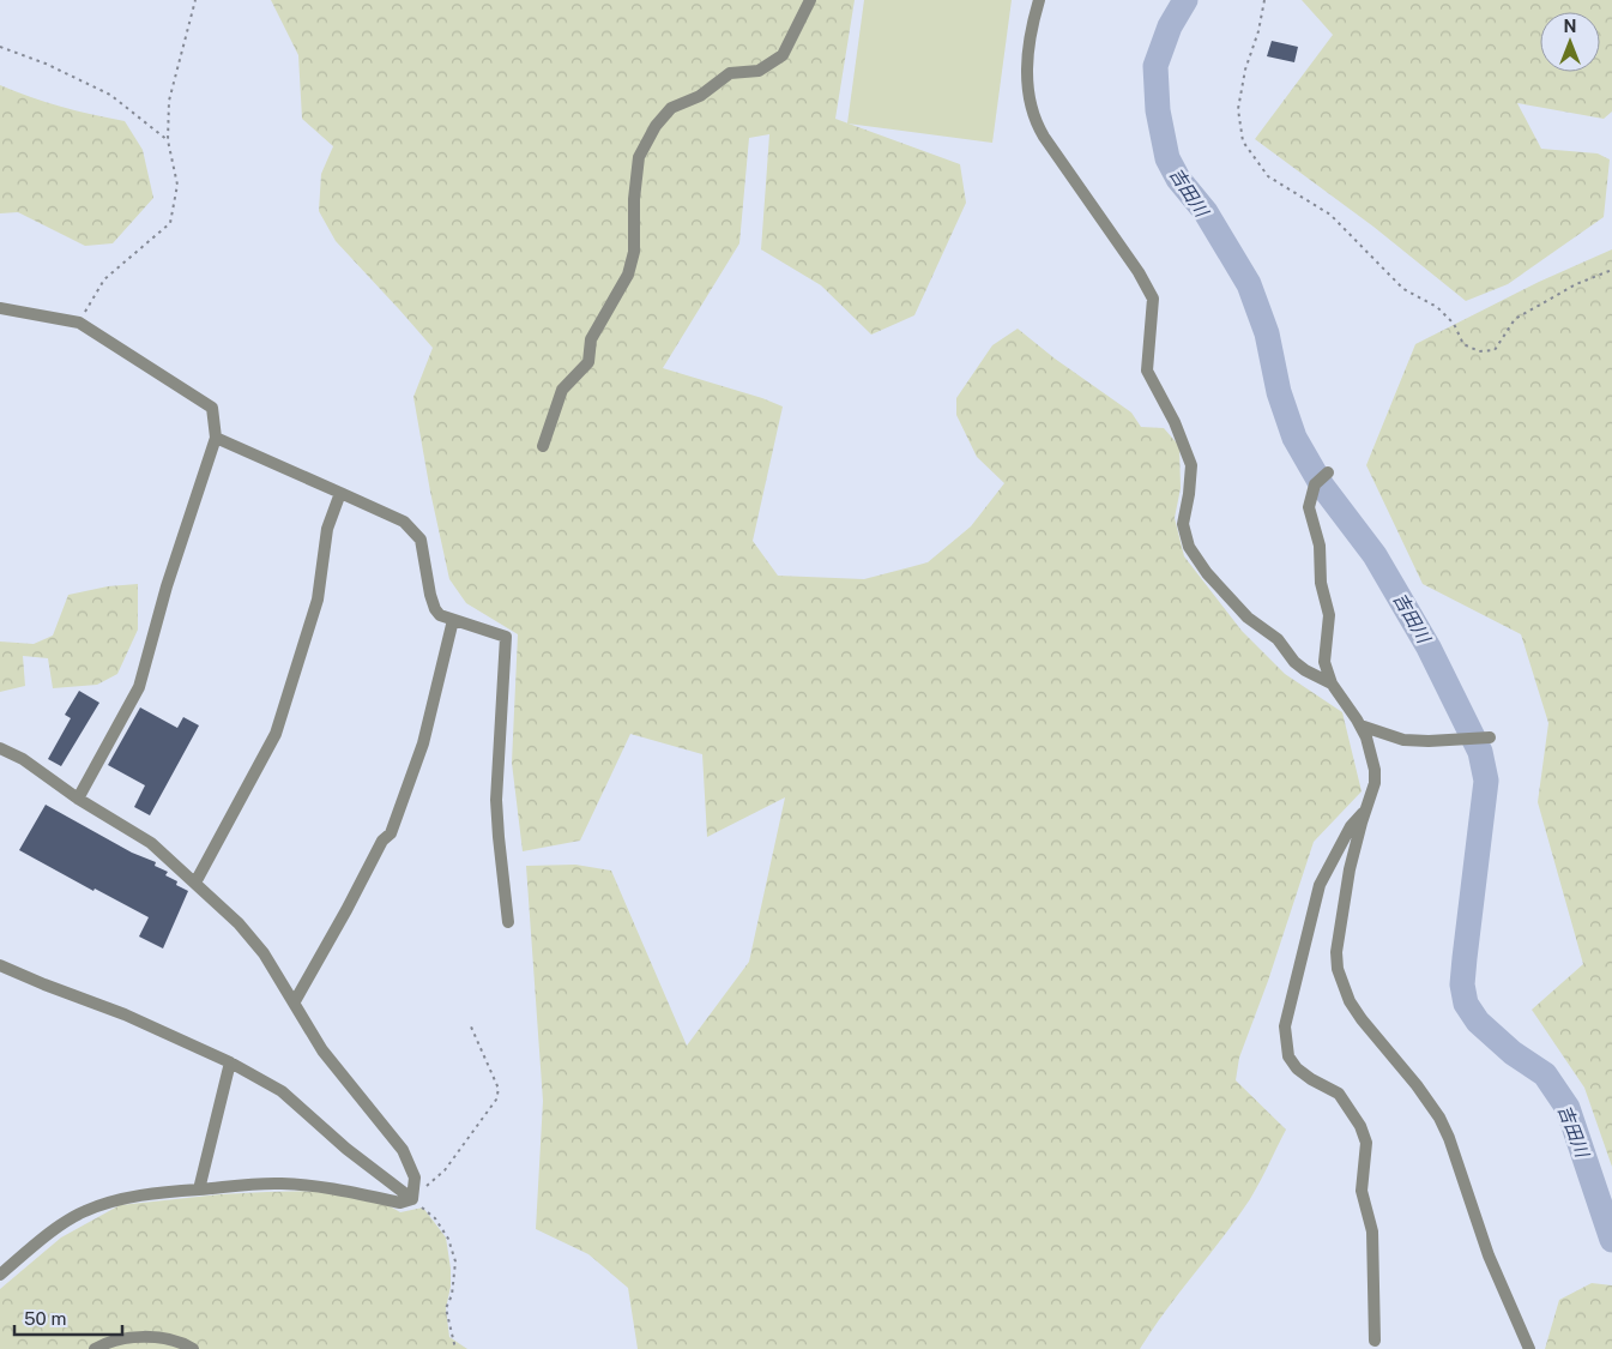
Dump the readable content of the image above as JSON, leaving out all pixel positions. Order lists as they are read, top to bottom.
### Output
{
  "water": ["吉田川"],
  "scale_bar": "50 m",
  "north": "top"
}
